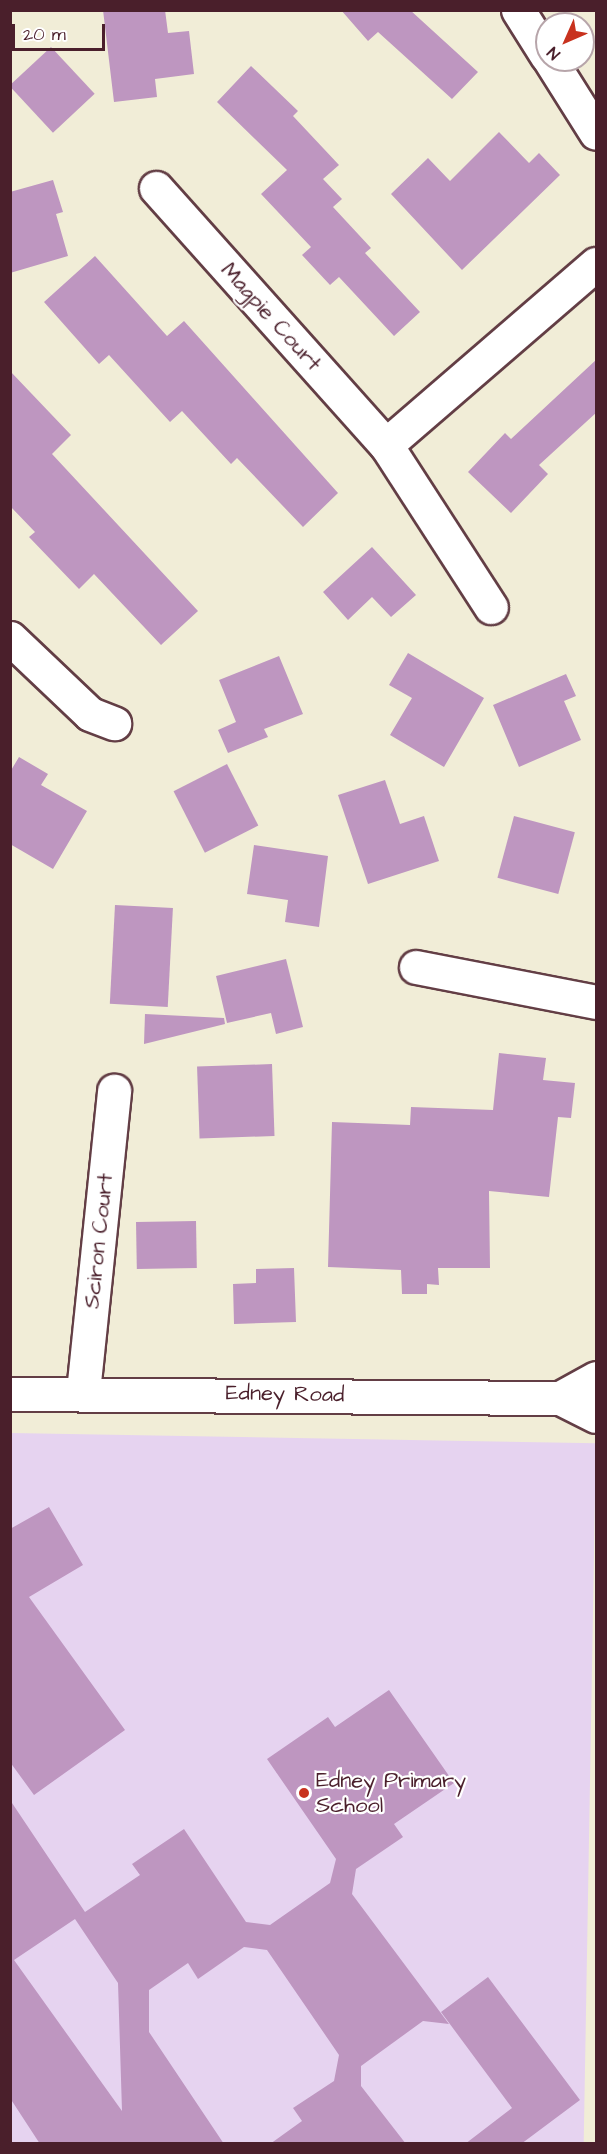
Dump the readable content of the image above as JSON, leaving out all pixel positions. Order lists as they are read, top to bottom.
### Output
{
  "streets": {
    "street": ["Magpie Court", "Sciron Court", "Edney Road"]
  },
  "crossings": [
    ["Sciron Court", "Edney Road"]
  ],
  "places": ["Edney Primary School"],
  "scale_bar": "20 m",
  "north": "bottom left"
}
